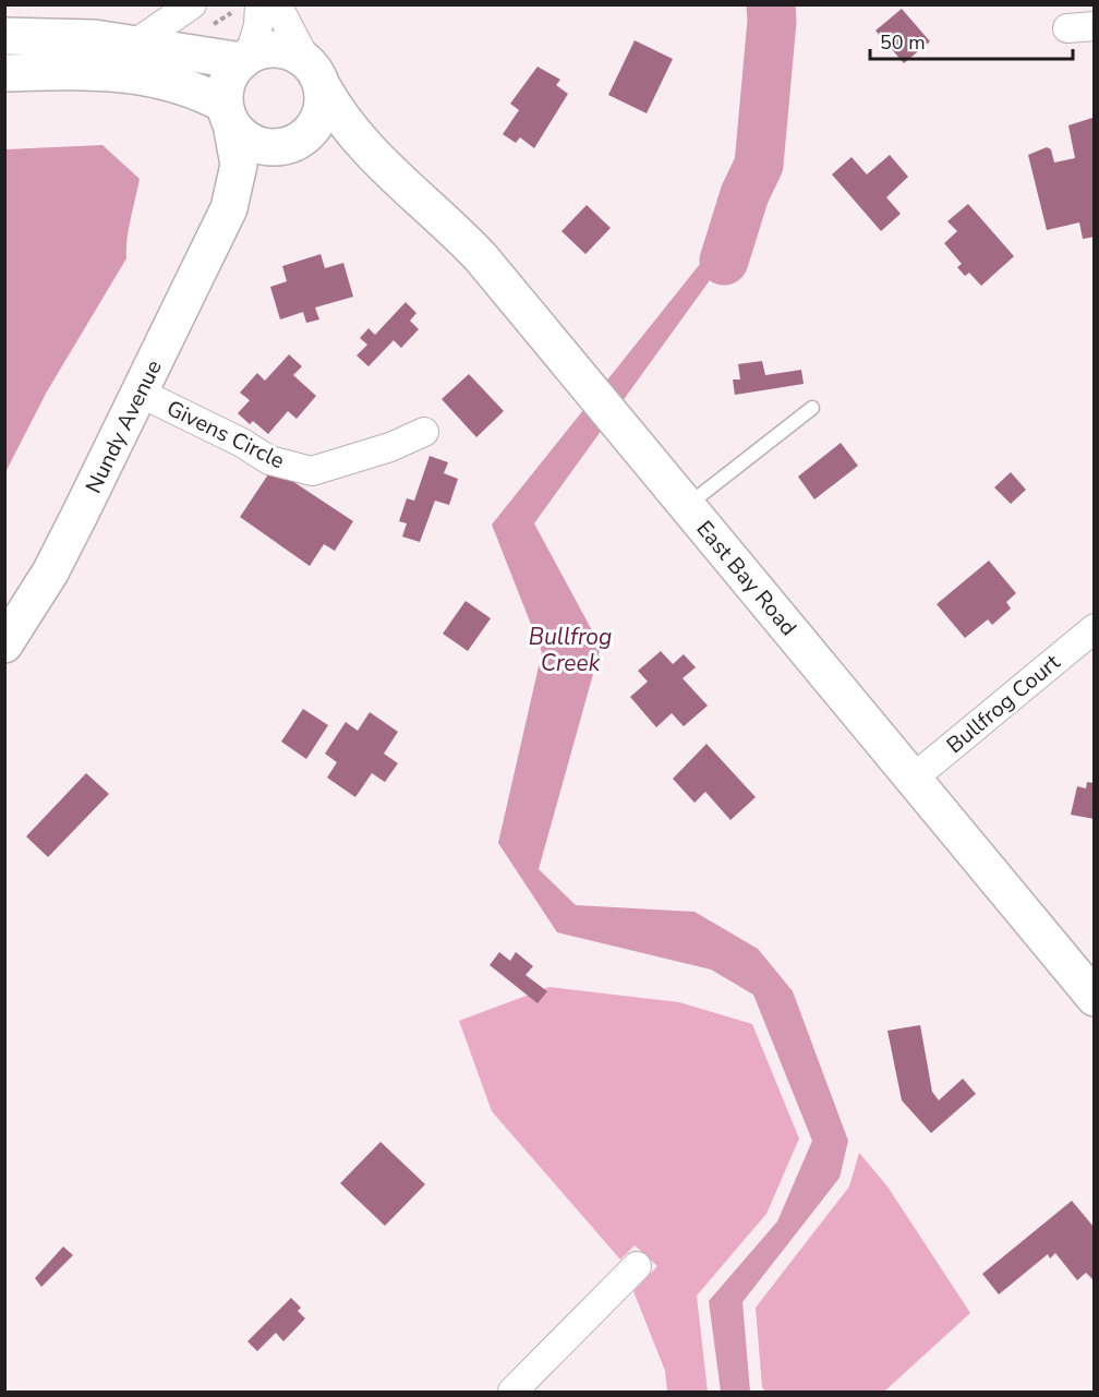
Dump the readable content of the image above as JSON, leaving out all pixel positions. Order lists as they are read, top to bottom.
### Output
{
  "streets": {
    "street": [
      "Nundy Avenue",
      "Givens Circle",
      "East Bay Road",
      "Bullfrog Court"
    ]
  },
  "crossings": [
    ["Nundy Avenue", "Givens Circle"],
    ["Nundy Avenue", "East Bay Road"],
    ["East Bay Road", "Bullfrog Court"]
  ],
  "water": ["Bullfrog Creek"],
  "scale_bar": "50 m"
}
